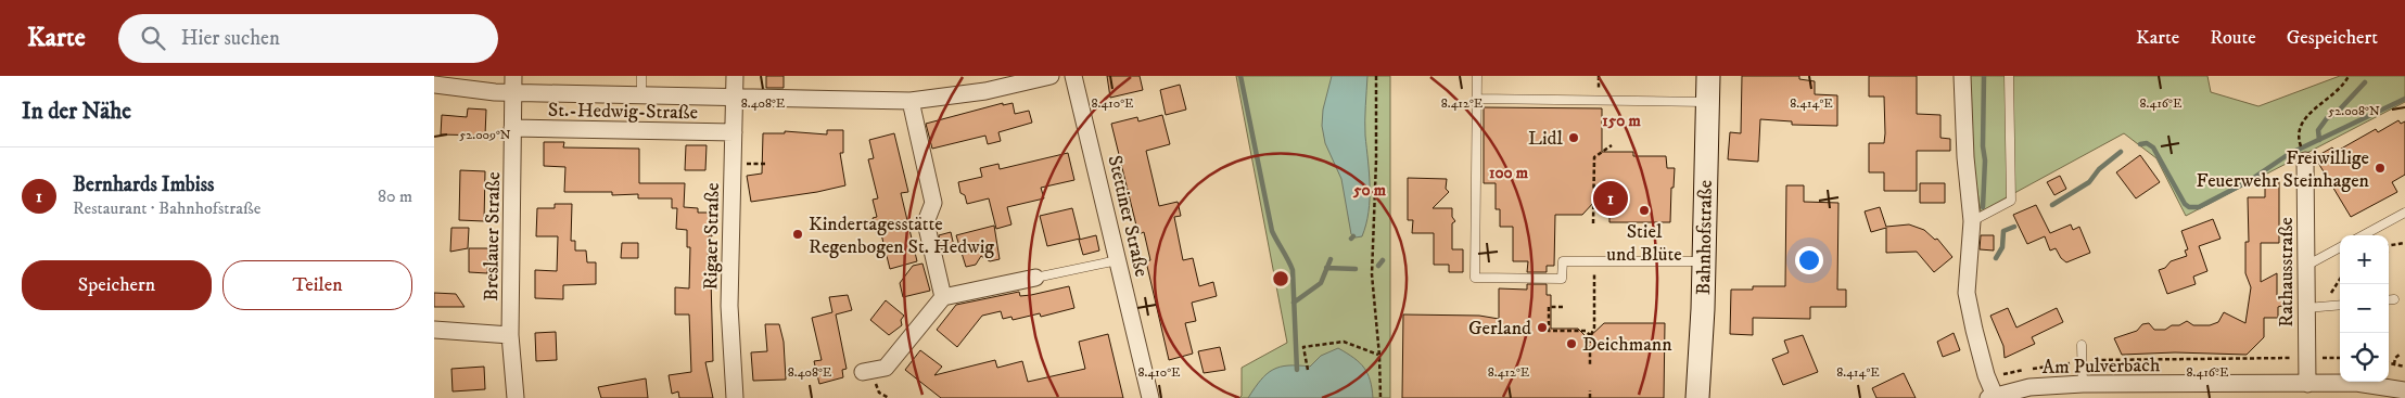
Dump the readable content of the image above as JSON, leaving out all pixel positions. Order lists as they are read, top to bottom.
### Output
{
  "streets": {
    "street": [
      "St.-Hedwig-Straße",
      "Stettiner Straße",
      "Breslauer Straße",
      "Rigaer Straße",
      "Bahnhofstraße",
      "Rathausstraße",
      "Am Pulverbach"
    ]
  },
  "crossings": [
    ["St.-Hedwig-Straße", "Breslauer Straße"],
    ["St.-Hedwig-Straße", "Rigaer Straße"],
    ["Rathausstraße", "Am Pulverbach"]
  ],
  "places": [
    "Lidl",
    "Freiwillige Feuerwehr Steinhagen",
    "Stiel und Blüte",
    "Kindertagesstätte Regenbogen St. Hedwig",
    "Gerland",
    "Deichmann"
  ],
  "page": {
    "header": "Karte",
    "search": "Hier suchen",
    "nav": ["Karte", "Route", "Gespeichert"],
    "heading": "In der Nähe",
    "list": [
      {
        "mark": "1",
        "name": "Bernhards Imbiss",
        "note": "Restaurant · Bahnhofstraße",
        "value": "80 m"
      }
    ],
    "pins": "1",
    "map_buttons": ["+", "−"],
    "buttons": ["Speichern", "Teilen"]
  },
  "coordinates": [
    "8.408°E",
    "8.410°E",
    "8.412°E",
    "8.414°E",
    "8.416°E",
    "52.008°N",
    "52.009°N"
  ],
  "rings": ["150 m", "100 m", "50 m"]
}
